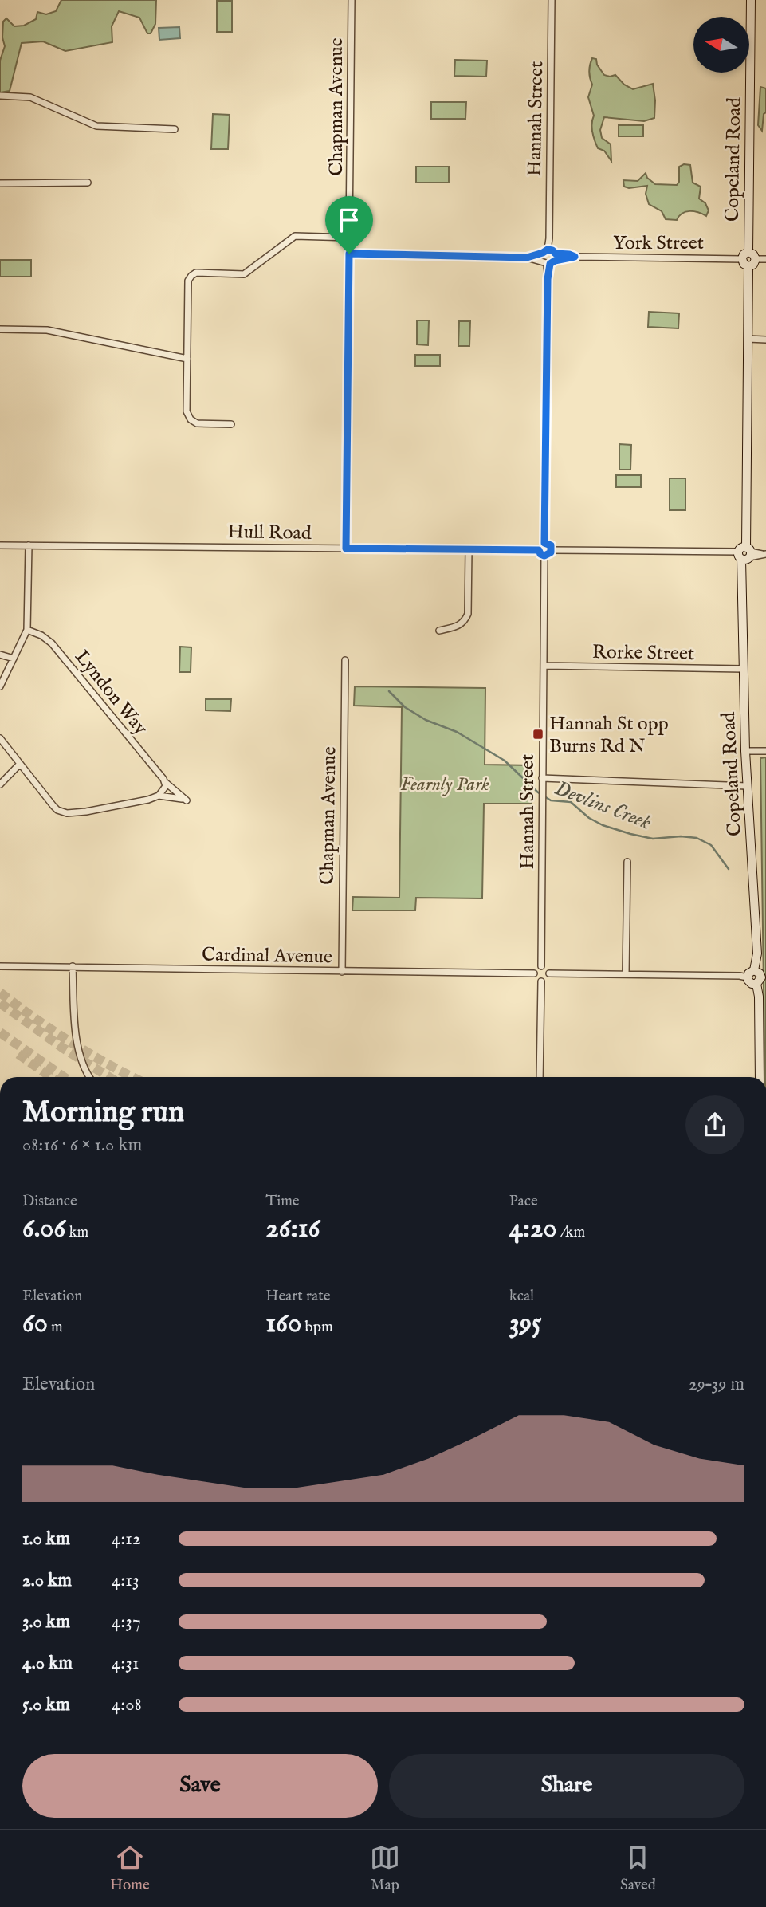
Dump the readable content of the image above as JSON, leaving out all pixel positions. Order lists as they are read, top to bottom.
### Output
{
  "streets": {
    "main road": ["Copeland Road"],
    "street": [
      "Chapman Avenue",
      "Hannah Street",
      "York Street",
      "Hull Road",
      "Rorke Street",
      "Lyndon Way",
      "Cardinal Avenue"
    ]
  },
  "crossings": [
    ["Chapman Avenue", "York Street"],
    ["Chapman Avenue", "Hull Road"],
    ["Chapman Avenue", "Cardinal Avenue"],
    ["Hannah Street", "York Street"],
    ["Hannah Street", "Hull Road"],
    ["Hannah Street", "Rorke Street"],
    ["Hannah Street", "Cardinal Avenue"],
    ["Copeland Road", "York Street"],
    ["Copeland Road", "Rorke Street"]
  ],
  "water": ["Devlins Creek"],
  "parks": ["Fearnly Park"],
  "places": {
    "transit": ["Hannah St opp Burns Rd N"]
  },
  "north": "left",
  "page": {
    "heading": ["Morning run", "08:16 · 6 × 1.0 km"],
    "stats": [
      ["Distance", "6.06 km"],
      ["Time", "26:16"],
      ["Pace", "4:20 /km"],
      ["Elevation", "60 m"],
      ["Heart rate", "160 bpm"],
      ["kcal", "395"]
    ],
    "chart": ["Elevation", "29–39 m"],
    "list": [
      {
        "name": "1.0 km",
        "note": "4:12"
      },
      {
        "name": "2.0 km",
        "note": "4:13"
      },
      {
        "name": "3.0 km",
        "note": "4:37"
      },
      {
        "name": "4.0 km",
        "note": "4:31"
      },
      {
        "name": "5.0 km",
        "note": "4:08"
      }
    ],
    "buttons": ["Save", "Share"],
    "tabs": ["Home", "Map", "Saved"]
  }
}
